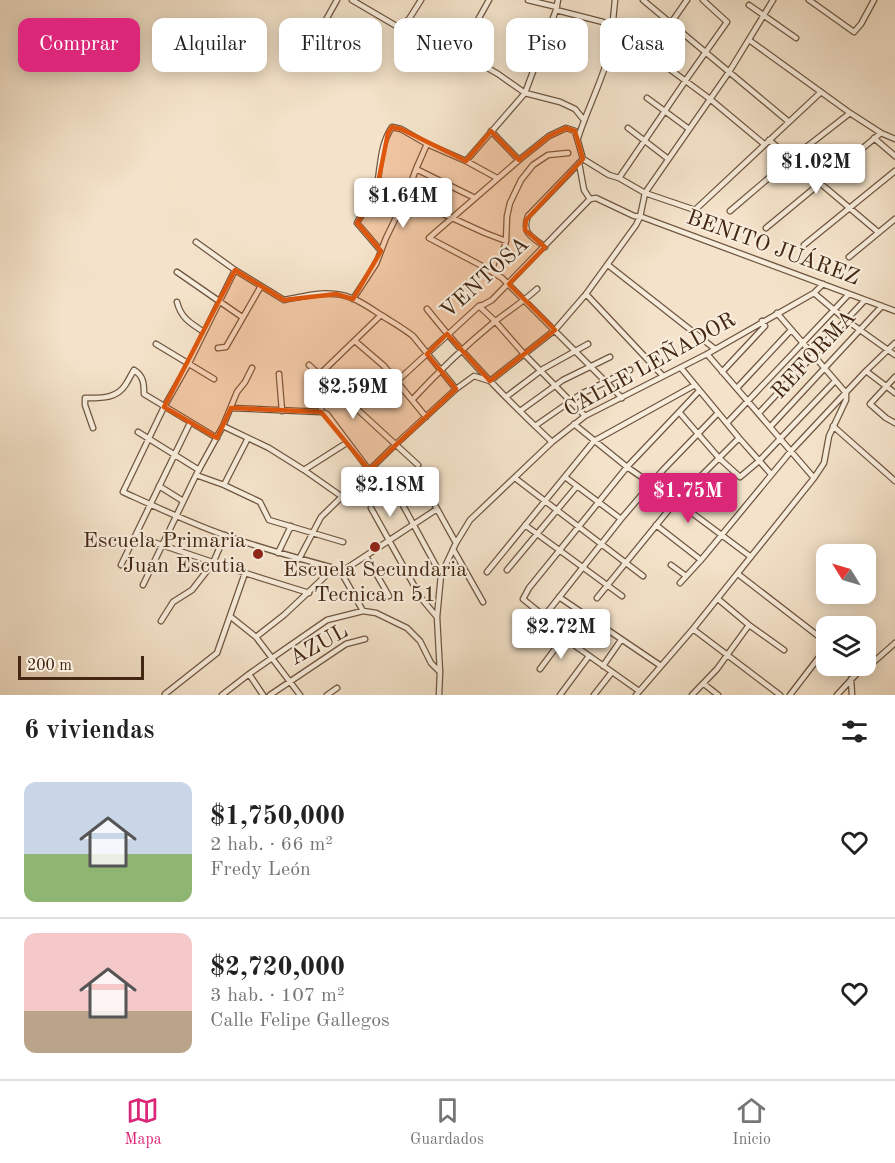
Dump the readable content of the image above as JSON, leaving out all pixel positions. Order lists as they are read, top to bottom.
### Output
{
  "streets": {
    "street": [
      "BENITO JUÁREZ",
      "VENTOSA",
      "REFORMA",
      "CALLE LEÑADOR",
      "AZUL"
    ]
  },
  "crossings": [
    ["BENITO JUÁREZ", "REFORMA"],
    ["BENITO JUÁREZ", "CALLE LEÑADOR"]
  ],
  "places": ["Escuela Secundaria Tecnica n 51", "Escuela Primaria Juan Escutia"],
  "scale_bar": "200 m",
  "north": "top left",
  "page": {
    "chip": [
      "Comprar",
      "Alquilar",
      "Filtros",
      "Nuevo",
      "Piso",
      "Casa"
    ],
    "price": [
      "$1.02M",
      "$1.64M",
      "$2.59M",
      "$2.18M",
      "$1.75M",
      "$2.72M"
    ],
    "scale": "200 m",
    "heading": "6 viviendas",
    "list": [
      {
        "name": "$1,750,000",
        "note": "2 hab. · 66 m² · Fredy León"
      },
      {
        "name": "$2,720,000",
        "note": "3 hab. · 107 m² · Calle Felipe Gallegos"
      }
    ],
    "tabs": ["Mapa", "Guardados", "Inicio"]
  }
}
